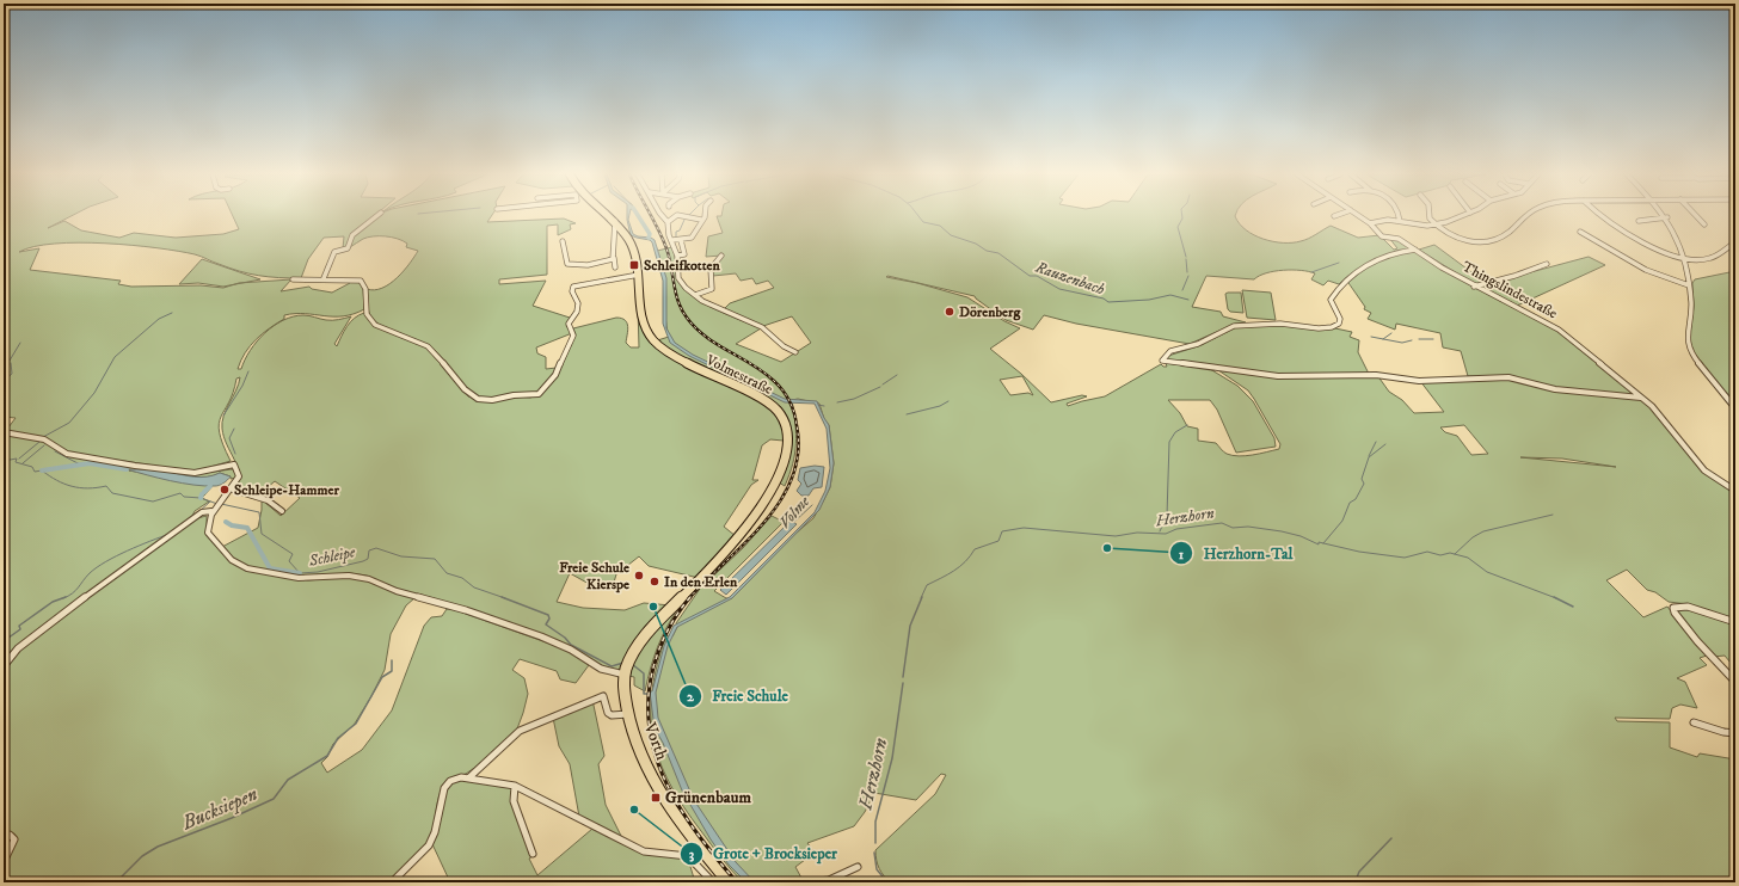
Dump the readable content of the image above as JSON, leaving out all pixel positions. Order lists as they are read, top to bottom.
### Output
{
  "streets": {
    "main road": ["Volmestraße", "Vorth"],
    "street": ["Thingslindestraße"]
  },
  "crossings": [
    ["Volmestraße", "Vorth"]
  ],
  "water": [
    "Rauzenbach",
    "Volme",
    "Herzhorn",
    "Schleipe",
    "Bucksiepen"
  ],
  "places": {
    "transit": ["Schleifkotten", "Grünenbaum"],
    "other": [
      "Dörenberg",
      "Schleipe-Hammer",
      "Herzhorn-Tal",
      "Freie Schule Kierspe",
      "In den Erlen",
      "Freie Schule",
      "Grote + Brocksieper"
    ]
  }
}
